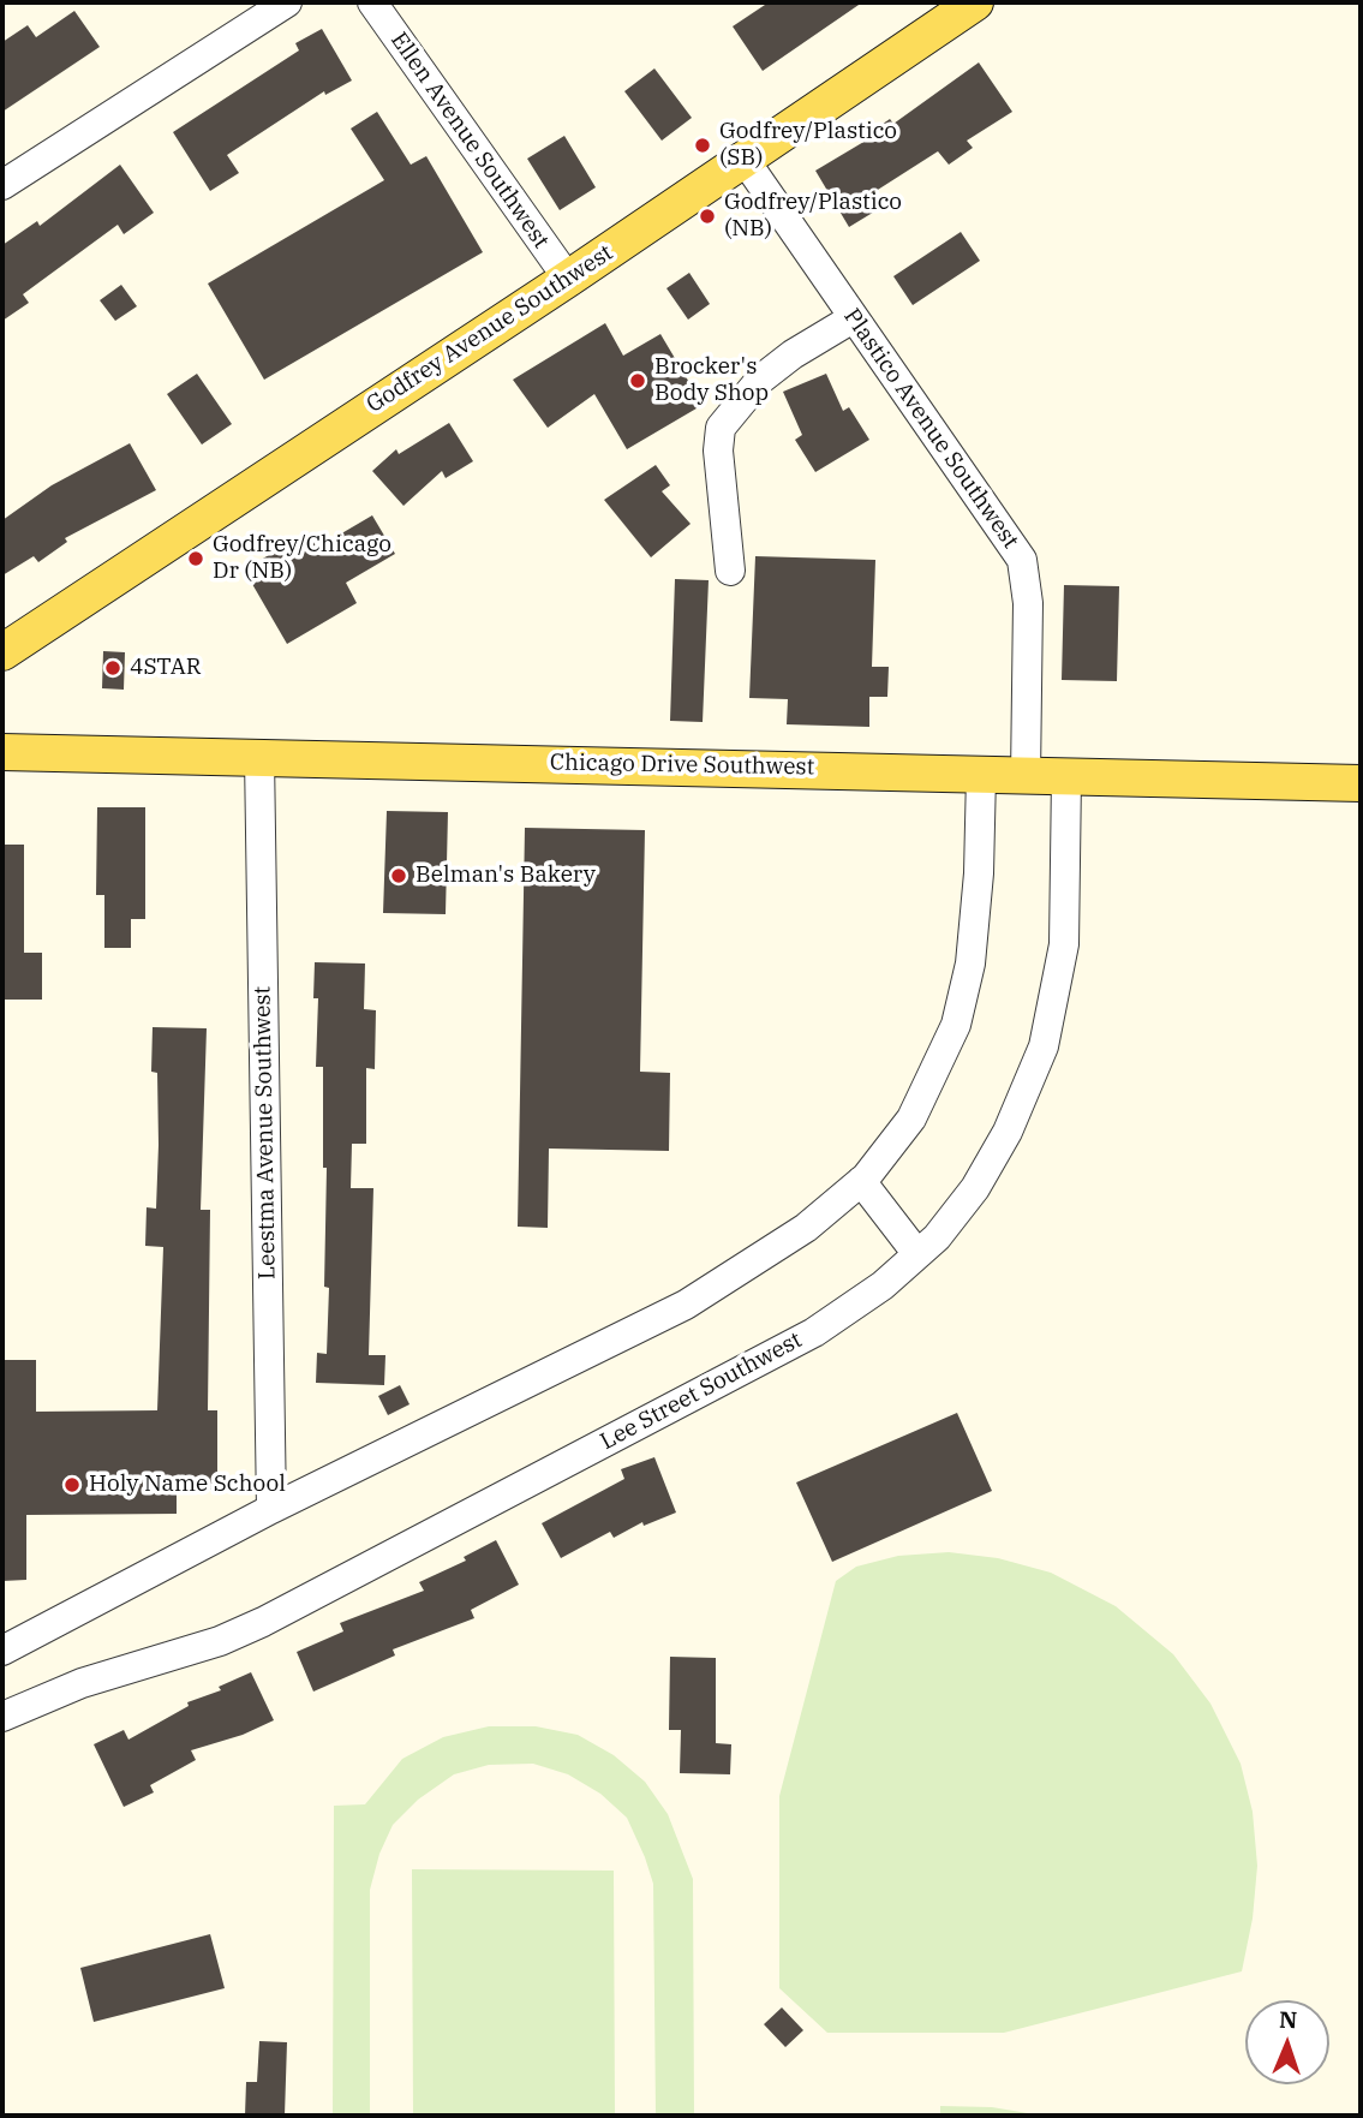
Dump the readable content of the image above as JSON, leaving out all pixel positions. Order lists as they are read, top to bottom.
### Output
{
  "streets": {
    "main road": ["Godfrey Avenue Southwest", "Chicago Drive Southwest"],
    "street": [
      "Ellen Avenue Southwest",
      "Plastico Avenue Southwest",
      "Leestma Avenue Southwest",
      "Lee Street Southwest"
    ]
  },
  "crossings": [
    ["Ellen Avenue Southwest", "Godfrey Avenue Southwest"],
    ["Godfrey Avenue Southwest", "Plastico Avenue Southwest"],
    ["Plastico Avenue Southwest", "Chicago Drive Southwest"],
    ["Chicago Drive Southwest", "Leestma Avenue Southwest"],
    ["Chicago Drive Southwest", "Lee Street Southwest"]
  ],
  "places": [
    "Godfrey/Plastico (SB)",
    "Godfrey/Plastico (NB)",
    "Brocker's Body Shop",
    "Godfrey/Chicago Dr (NB)",
    "4STAR",
    "Belman's Bakery",
    "Holy Name School"
  ],
  "north": "top"
}
